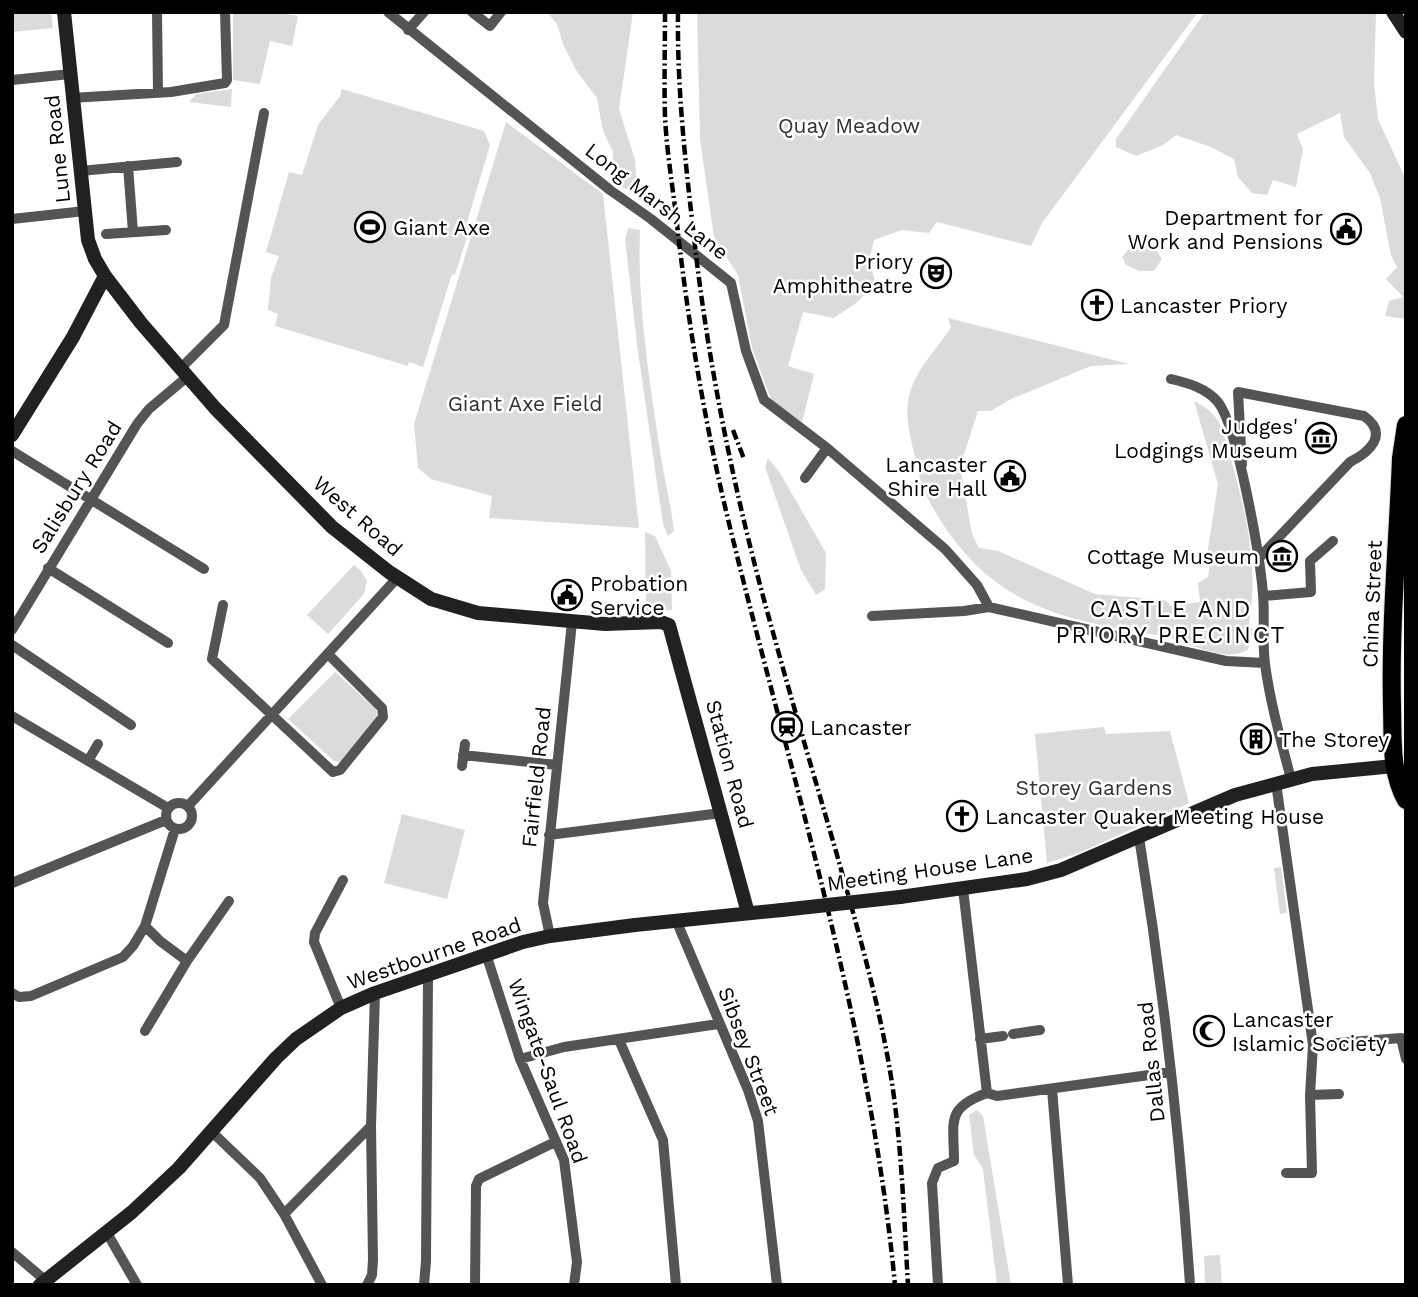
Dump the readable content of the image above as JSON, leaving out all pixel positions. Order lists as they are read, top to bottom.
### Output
{
  "streets": {
    "main road": ["China Street"],
    "street": [
      "Lune Road",
      "Long Marsh Lane",
      "Salisbury Road",
      "West Road",
      "Station Road",
      "Fairfield Road",
      "Meeting House Lane",
      "Westbourne Road",
      "Sibsey Street",
      "Dallas Road",
      "Wingate-Saul Road"
    ]
  },
  "crossings": [
    ["Lune Road", "West Road"],
    ["Salisbury Road", "West Road"],
    ["West Road", "Station Road"],
    ["West Road", "Fairfield Road"],
    ["China Street", "Meeting House Lane"],
    ["Station Road", "Westbourne Road"],
    ["Fairfield Road", "Westbourne Road"],
    ["Meeting House Lane", "Westbourne Road"],
    ["Meeting House Lane", "Dallas Road"],
    ["Westbourne Road", "Sibsey Street"],
    ["Westbourne Road", "Wingate-Saul Road"]
  ],
  "districts": ["CASTLE AND PRIORY PRECINCT"],
  "parks": ["Quay Meadow", "Giant Axe Field", "Storey Gardens"],
  "places": {
    "sports": ["Giant Axe"],
    "public building": ["Department for Work and Pensions", "Lancaster Shire Hall", "Probation Service"],
    "theatre": ["Priory Amphitheatre"],
    "church": ["Lancaster Priory", "Lancaster Quaker Meeting House"],
    "museum": ["Judges' Lodgings Museum", "Cottage Museum"],
    "station": ["Lancaster"],
    "building": ["The Storey"],
    "mosque": ["Lancaster Islamic Society"]
  }
}
